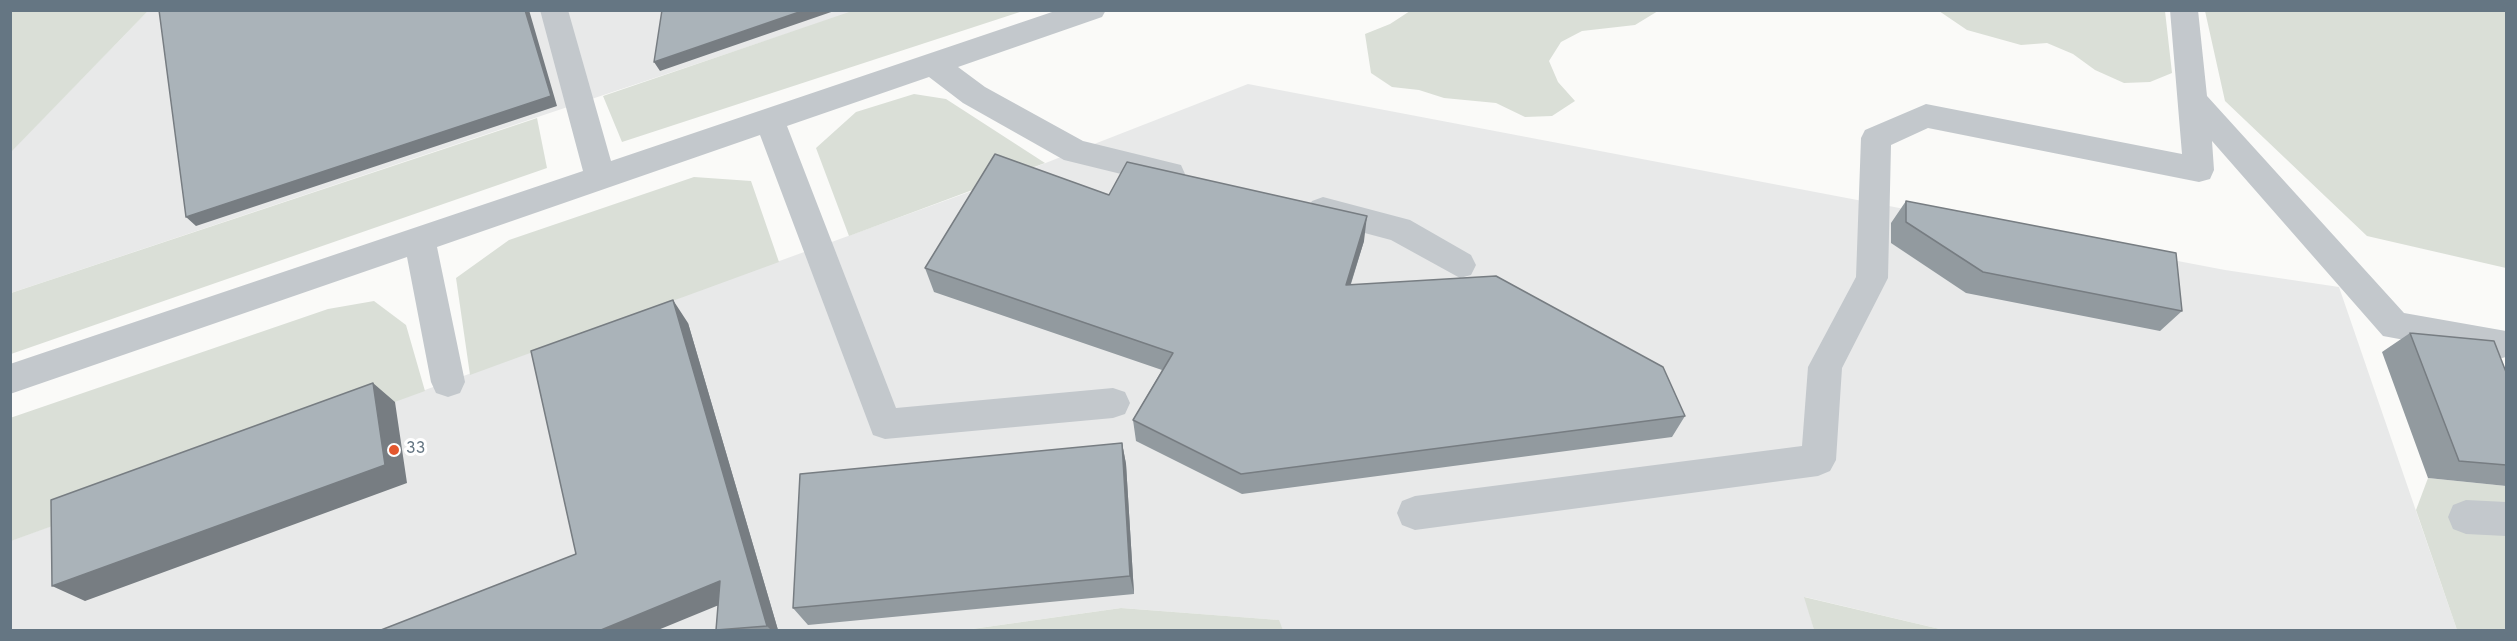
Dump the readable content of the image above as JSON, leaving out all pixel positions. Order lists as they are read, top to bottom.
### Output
{
  "places": ["33"]
}
